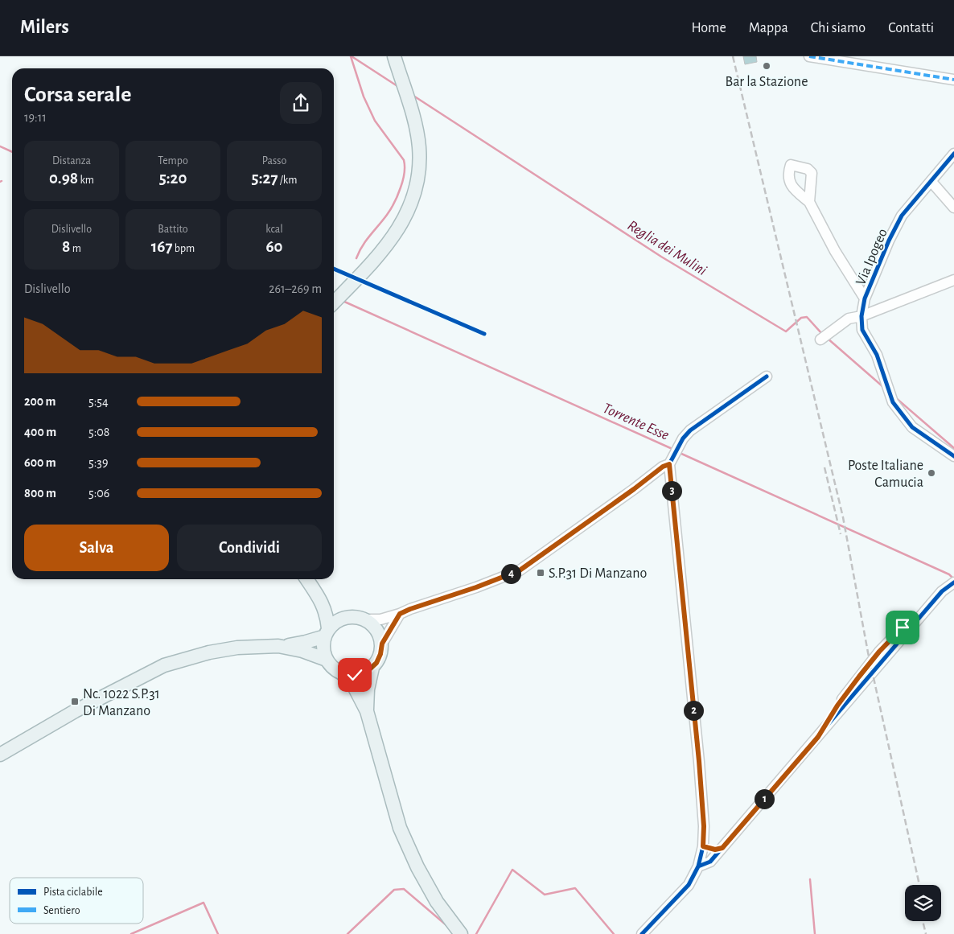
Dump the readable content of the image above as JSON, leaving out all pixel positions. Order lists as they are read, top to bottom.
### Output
{
  "streets": {
    "street": ["Via Ipogeo"]
  },
  "water": ["Reglia dei Mulini", "Torrente Esse"],
  "places": {
    "other": ["Bar la Stazione", "Poste Italiane Camucia"],
    "transit": ["S.P.31 Di Manzano", "Nc. 1022 S.P.31 Di Manzano"]
  },
  "legend": ["Pista ciclabile", "Sentiero"],
  "page": {
    "header": "Milers",
    "nav": [
      "Home",
      "Mappa",
      "Chi siamo",
      "Contatti"
    ],
    "heading": ["Corsa serale", "19:11"],
    "stats": [
      ["Distanza", "0.98 km"],
      ["Tempo", "5:20"],
      ["Passo", "5:27 /km"],
      ["Dislivello", "8 m"],
      ["Battito", "167 bpm"],
      ["kcal", "60"]
    ],
    "chart": ["Dislivello", "261–269 m"],
    "list": [
      {
        "name": "200 m",
        "note": "5:54"
      },
      {
        "name": "400 m",
        "note": "5:08"
      },
      {
        "name": "600 m",
        "note": "5:39"
      },
      {
        "name": "800 m",
        "note": "5:06"
      }
    ],
    "pins": [
      "3",
      "4",
      "2",
      "1"
    ],
    "buttons": ["Salva", "Condividi"]
  }
}
